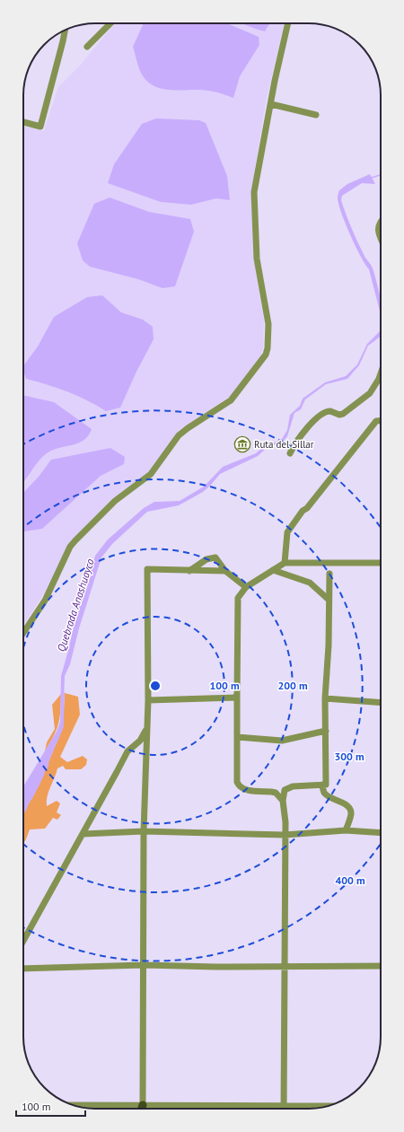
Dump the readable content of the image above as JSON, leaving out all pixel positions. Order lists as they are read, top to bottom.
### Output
{
  "water": ["Quebrada Anashuayco"],
  "places": {
    "museum": ["Ruta del Sillar"]
  },
  "scale_bar": "100 m",
  "rings": [
    "100 m",
    "200 m",
    "300 m",
    "400 m"
  ]
}
